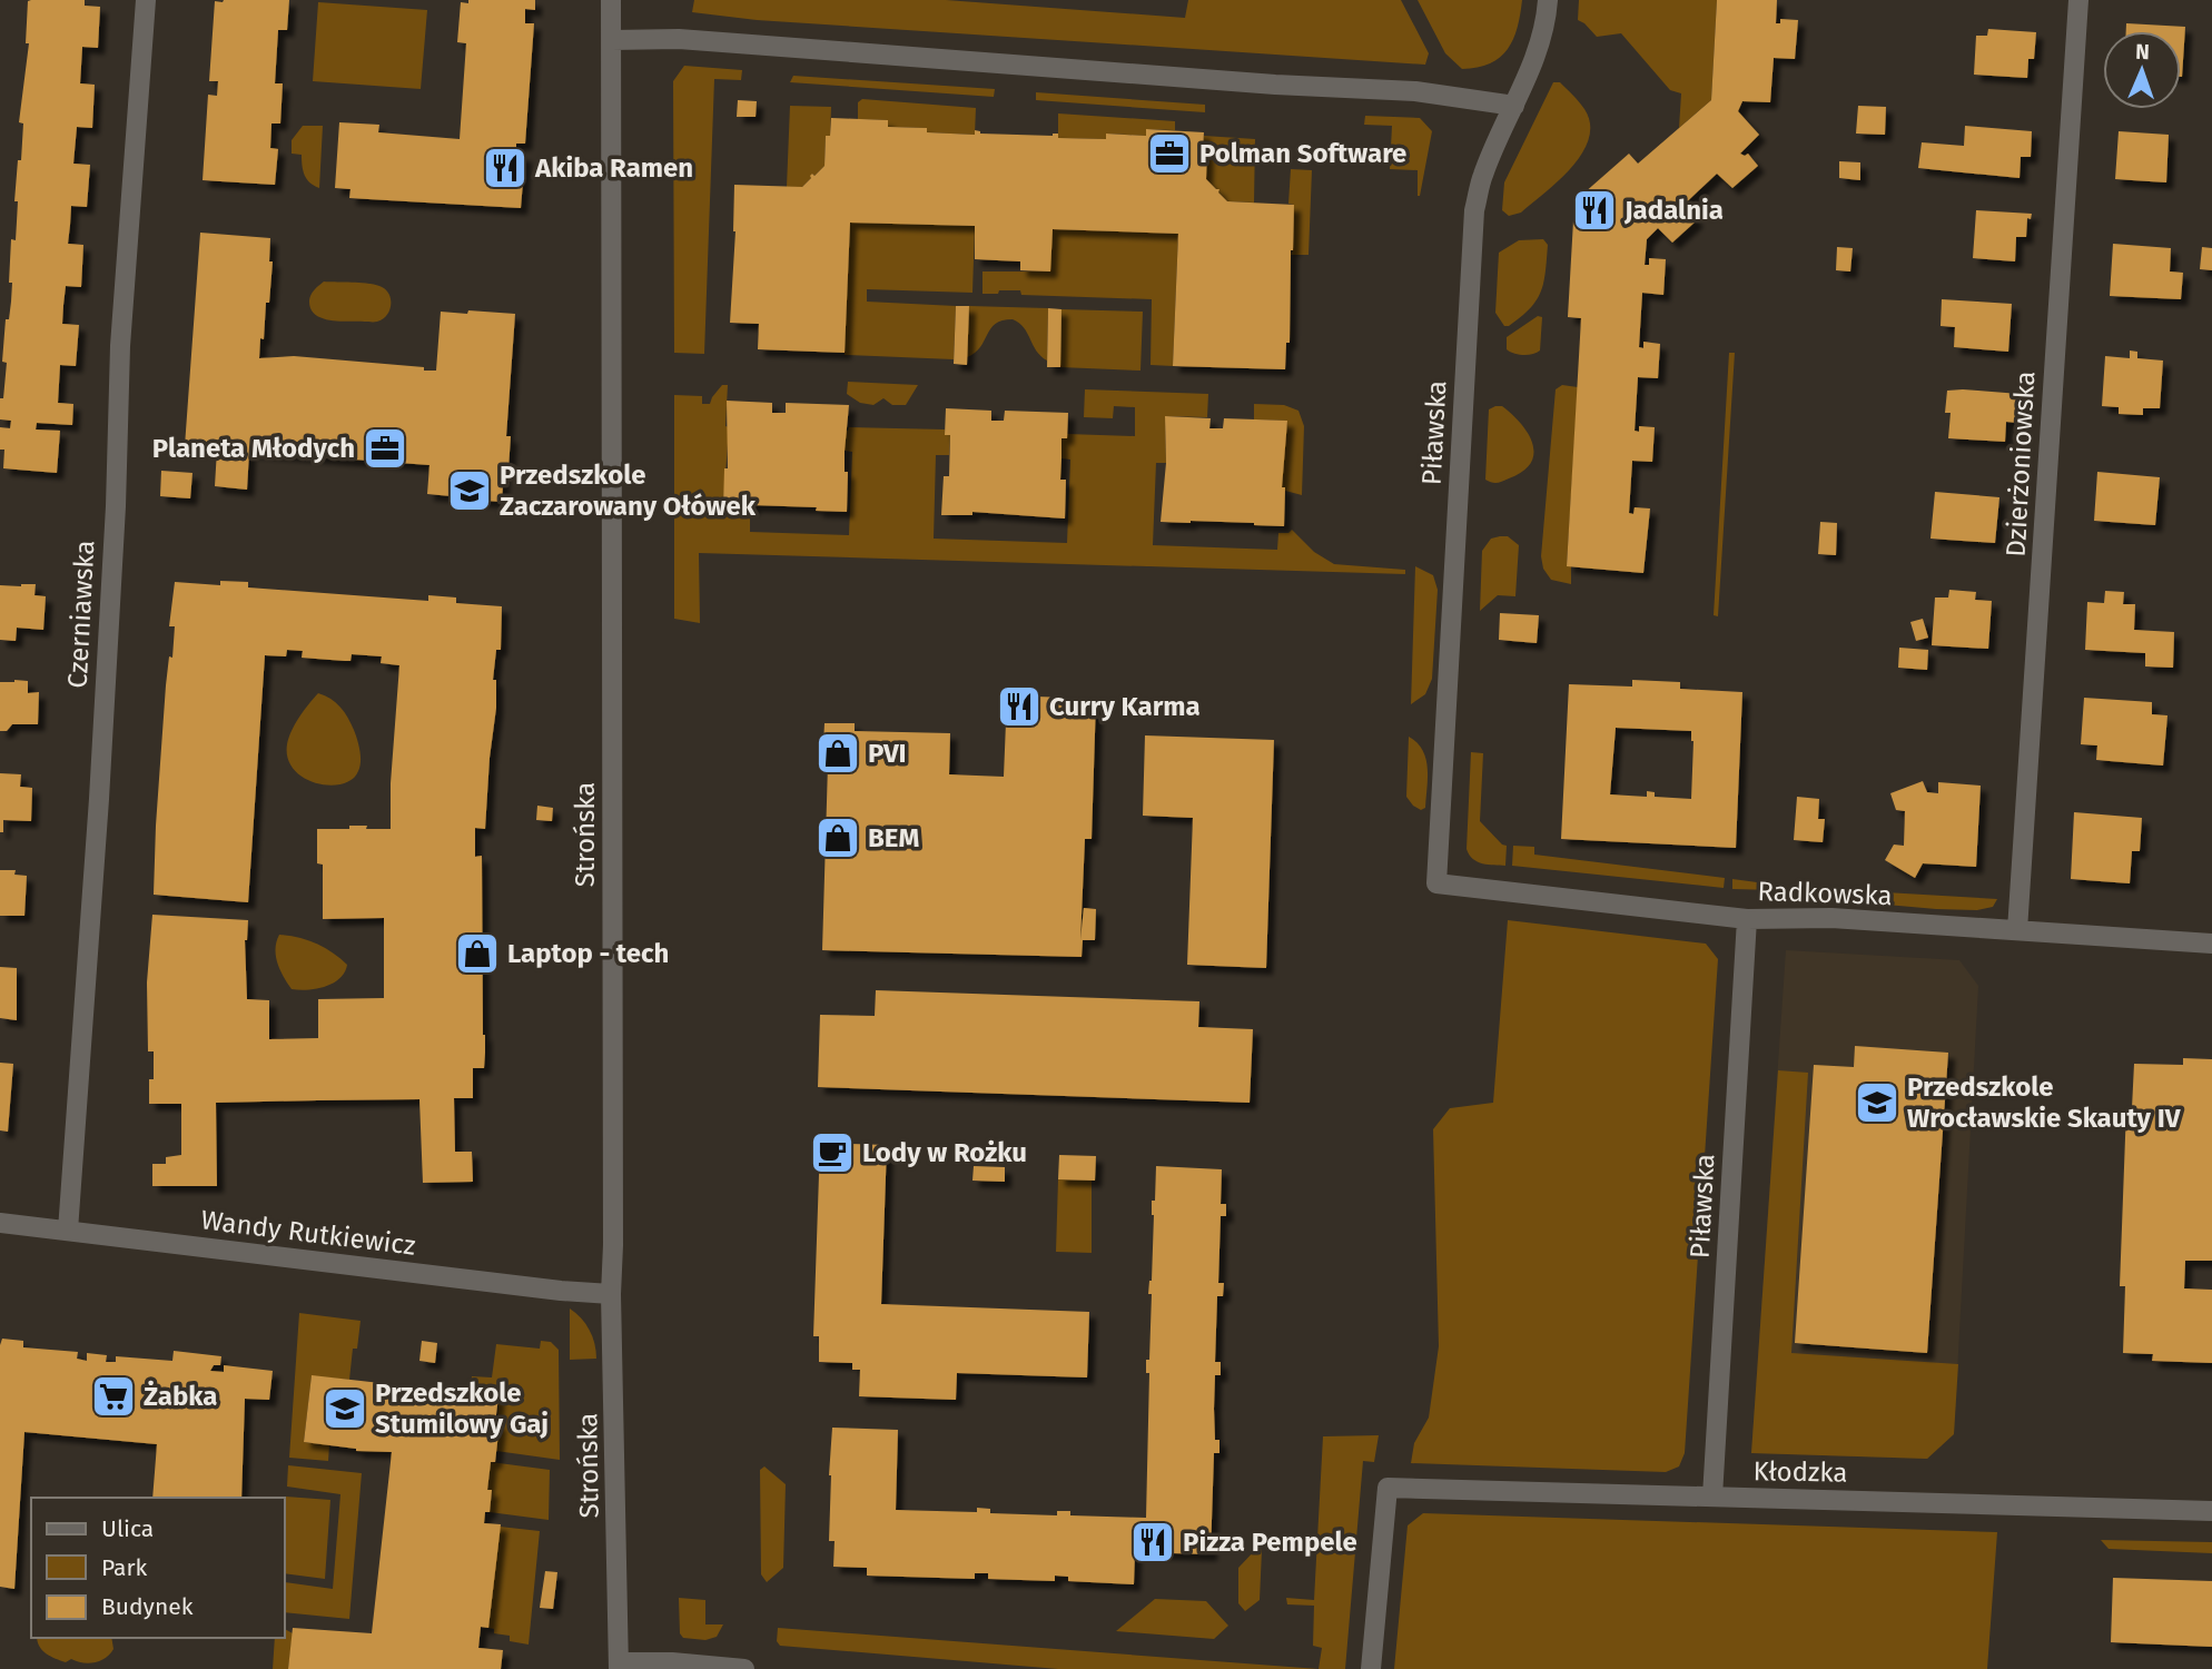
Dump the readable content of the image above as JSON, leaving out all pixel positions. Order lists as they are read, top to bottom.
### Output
{
  "streets": {
    "street": [
      "Piławska",
      "Dzierżoniowska",
      "Czerniawska",
      "Strońska",
      "Radkowska",
      "Wandy Rutkiewicz",
      "Kłodzka"
    ]
  },
  "crossings": [
    ["Piławska", "Radkowska"],
    ["Piławska", "Kłodzka"],
    ["Dzierżoniowska", "Radkowska"],
    ["Czerniawska", "Wandy Rutkiewicz"],
    ["Strońska", "Wandy Rutkiewicz"]
  ],
  "places": {
    "office": ["Polman Software", "Planeta Młodych"],
    "restaurant": [
      "Akiba Ramen",
      "Jadalnia",
      "Curry Karma",
      "Pizza Pempele"
    ],
    "school or university": ["Przedszkole Zaczarowany Ołówek", "Przedszkole Wrocławskie Skauty IV", "Przedszkole Stumilowy Gaj"],
    "shop": ["PVI", "BEM", "Laptop - tech"],
    "cafe": ["Lody w Rożku"],
    "supermarket": ["Żabka"]
  },
  "legend": ["Ulica", "Park", "Budynek"],
  "north": "top"
}
